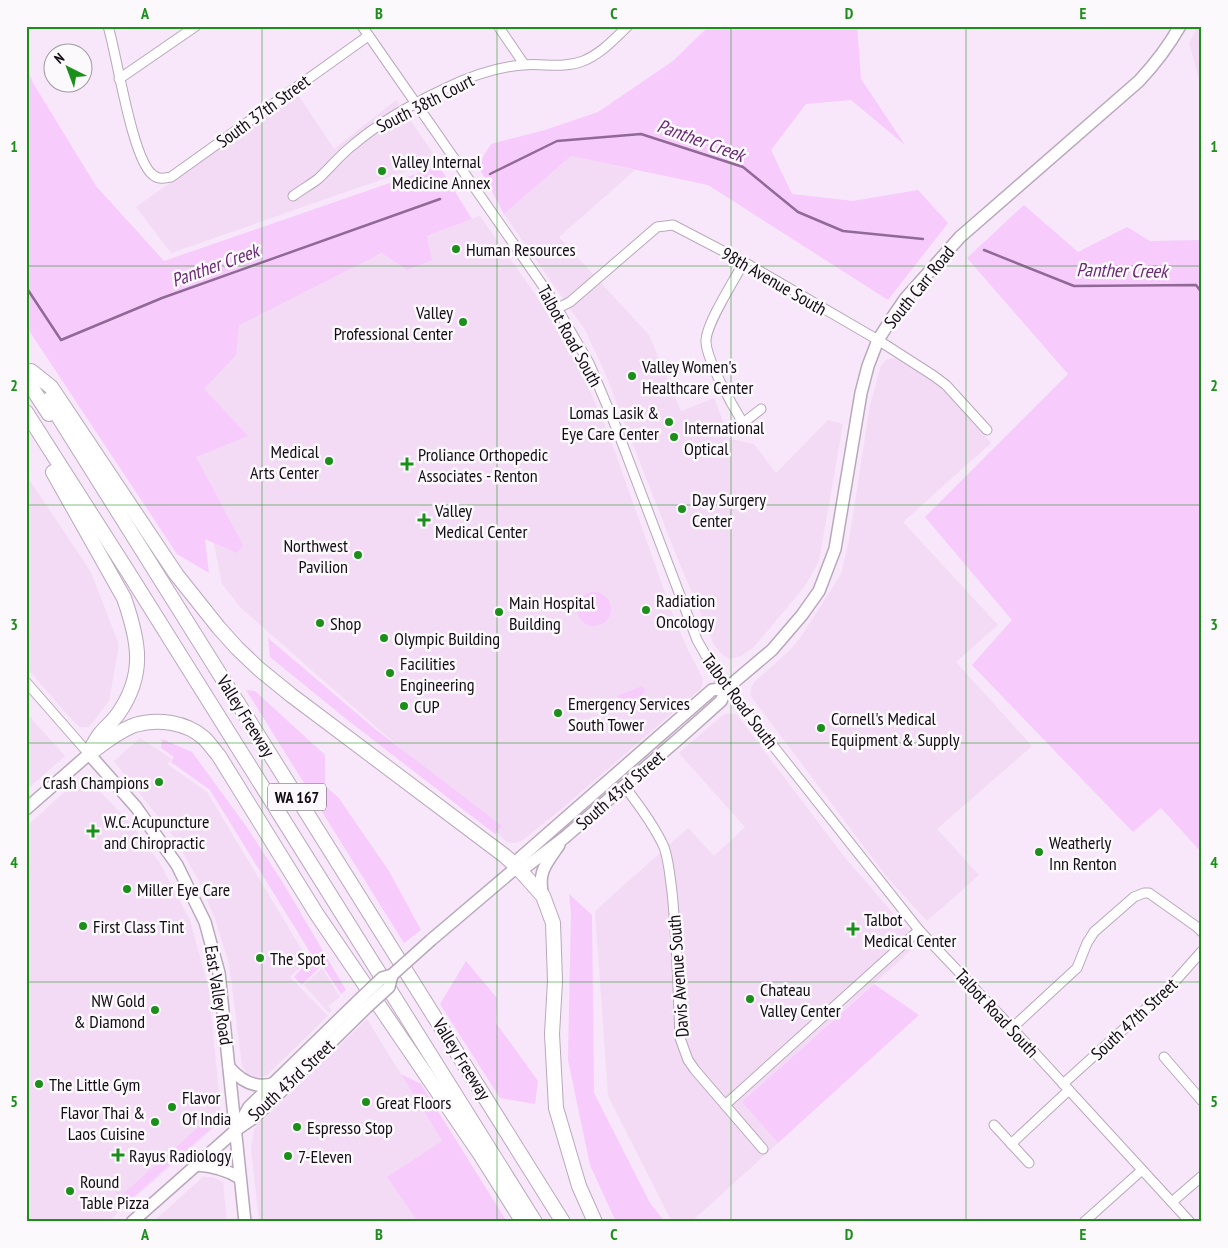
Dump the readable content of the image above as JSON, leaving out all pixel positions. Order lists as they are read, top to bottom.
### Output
{
  "streets": {
    "highway": ["Valley Freeway", "WA 167"],
    "main road": ["South Carr Road", "South 43rd Street", "East Valley Road"],
    "street": [
      "South 38th Court",
      "South 37th Street",
      "98th Avenue South",
      "Talbot Road South",
      "Davis Avenue South",
      "South 47th Street"
    ]
  },
  "crossings": [
    ["South 38th Court", "Talbot Road South"],
    ["South 37th Street", "Talbot Road South"],
    ["98th Avenue South", "South Carr Road"],
    ["98th Avenue South", "Talbot Road South"],
    ["South Carr Road", "Talbot Road South"],
    ["South Carr Road", "South 43rd Street"],
    ["Talbot Road South", "South 43rd Street"],
    ["Talbot Road South", "South 47th Street"],
    ["South 43rd Street", "Davis Avenue South"],
    ["South 43rd Street", "East Valley Road"]
  ],
  "water": ["Panther Creek"],
  "places": {
    "other": [
      "Valley Internal Medicine Annex",
      "Human Resources",
      "Valley Professional Center",
      "Valley Women's Healthcare Center",
      "Lomas Lasik & Eye Care Center",
      "International Optical",
      "Medical Arts Center",
      "Day Surgery Center",
      "Northwest Pavilion",
      "Radiation Oncology",
      "Main Hospital Building",
      "Shop",
      "Olympic Building",
      "Facilities Engineering",
      "CUP",
      "Emergency Services South Tower",
      "Cornell's Medical Equipment & Supply",
      "Crash Champions",
      "Weatherly Inn Renton",
      "Miller Eye Care",
      "First Class Tint",
      "The Spot",
      "Chateau Valley Center",
      "NW Gold & Diamond",
      "The Little Gym",
      "Great Floors",
      "Flavor Of India",
      "Flavor Thai & Laos Cuisine",
      "Espresso Stop",
      "7-Eleven",
      "Round Table Pizza"
    ],
    "health": [
      "Proliance Orthopedic Associates - Renton",
      "Valley Medical Center",
      "W.C. Acupuncture and Chiropractic",
      "Talbot Medical Center",
      "Rayus Radiology"
    ]
  },
  "north": "top left",
  "grid": {
    "columns": [
      "A",
      "B",
      "C",
      "D",
      "E"
    ],
    "rows": [
      "1",
      "2",
      "3",
      "4",
      "5"
    ]
  }
}
